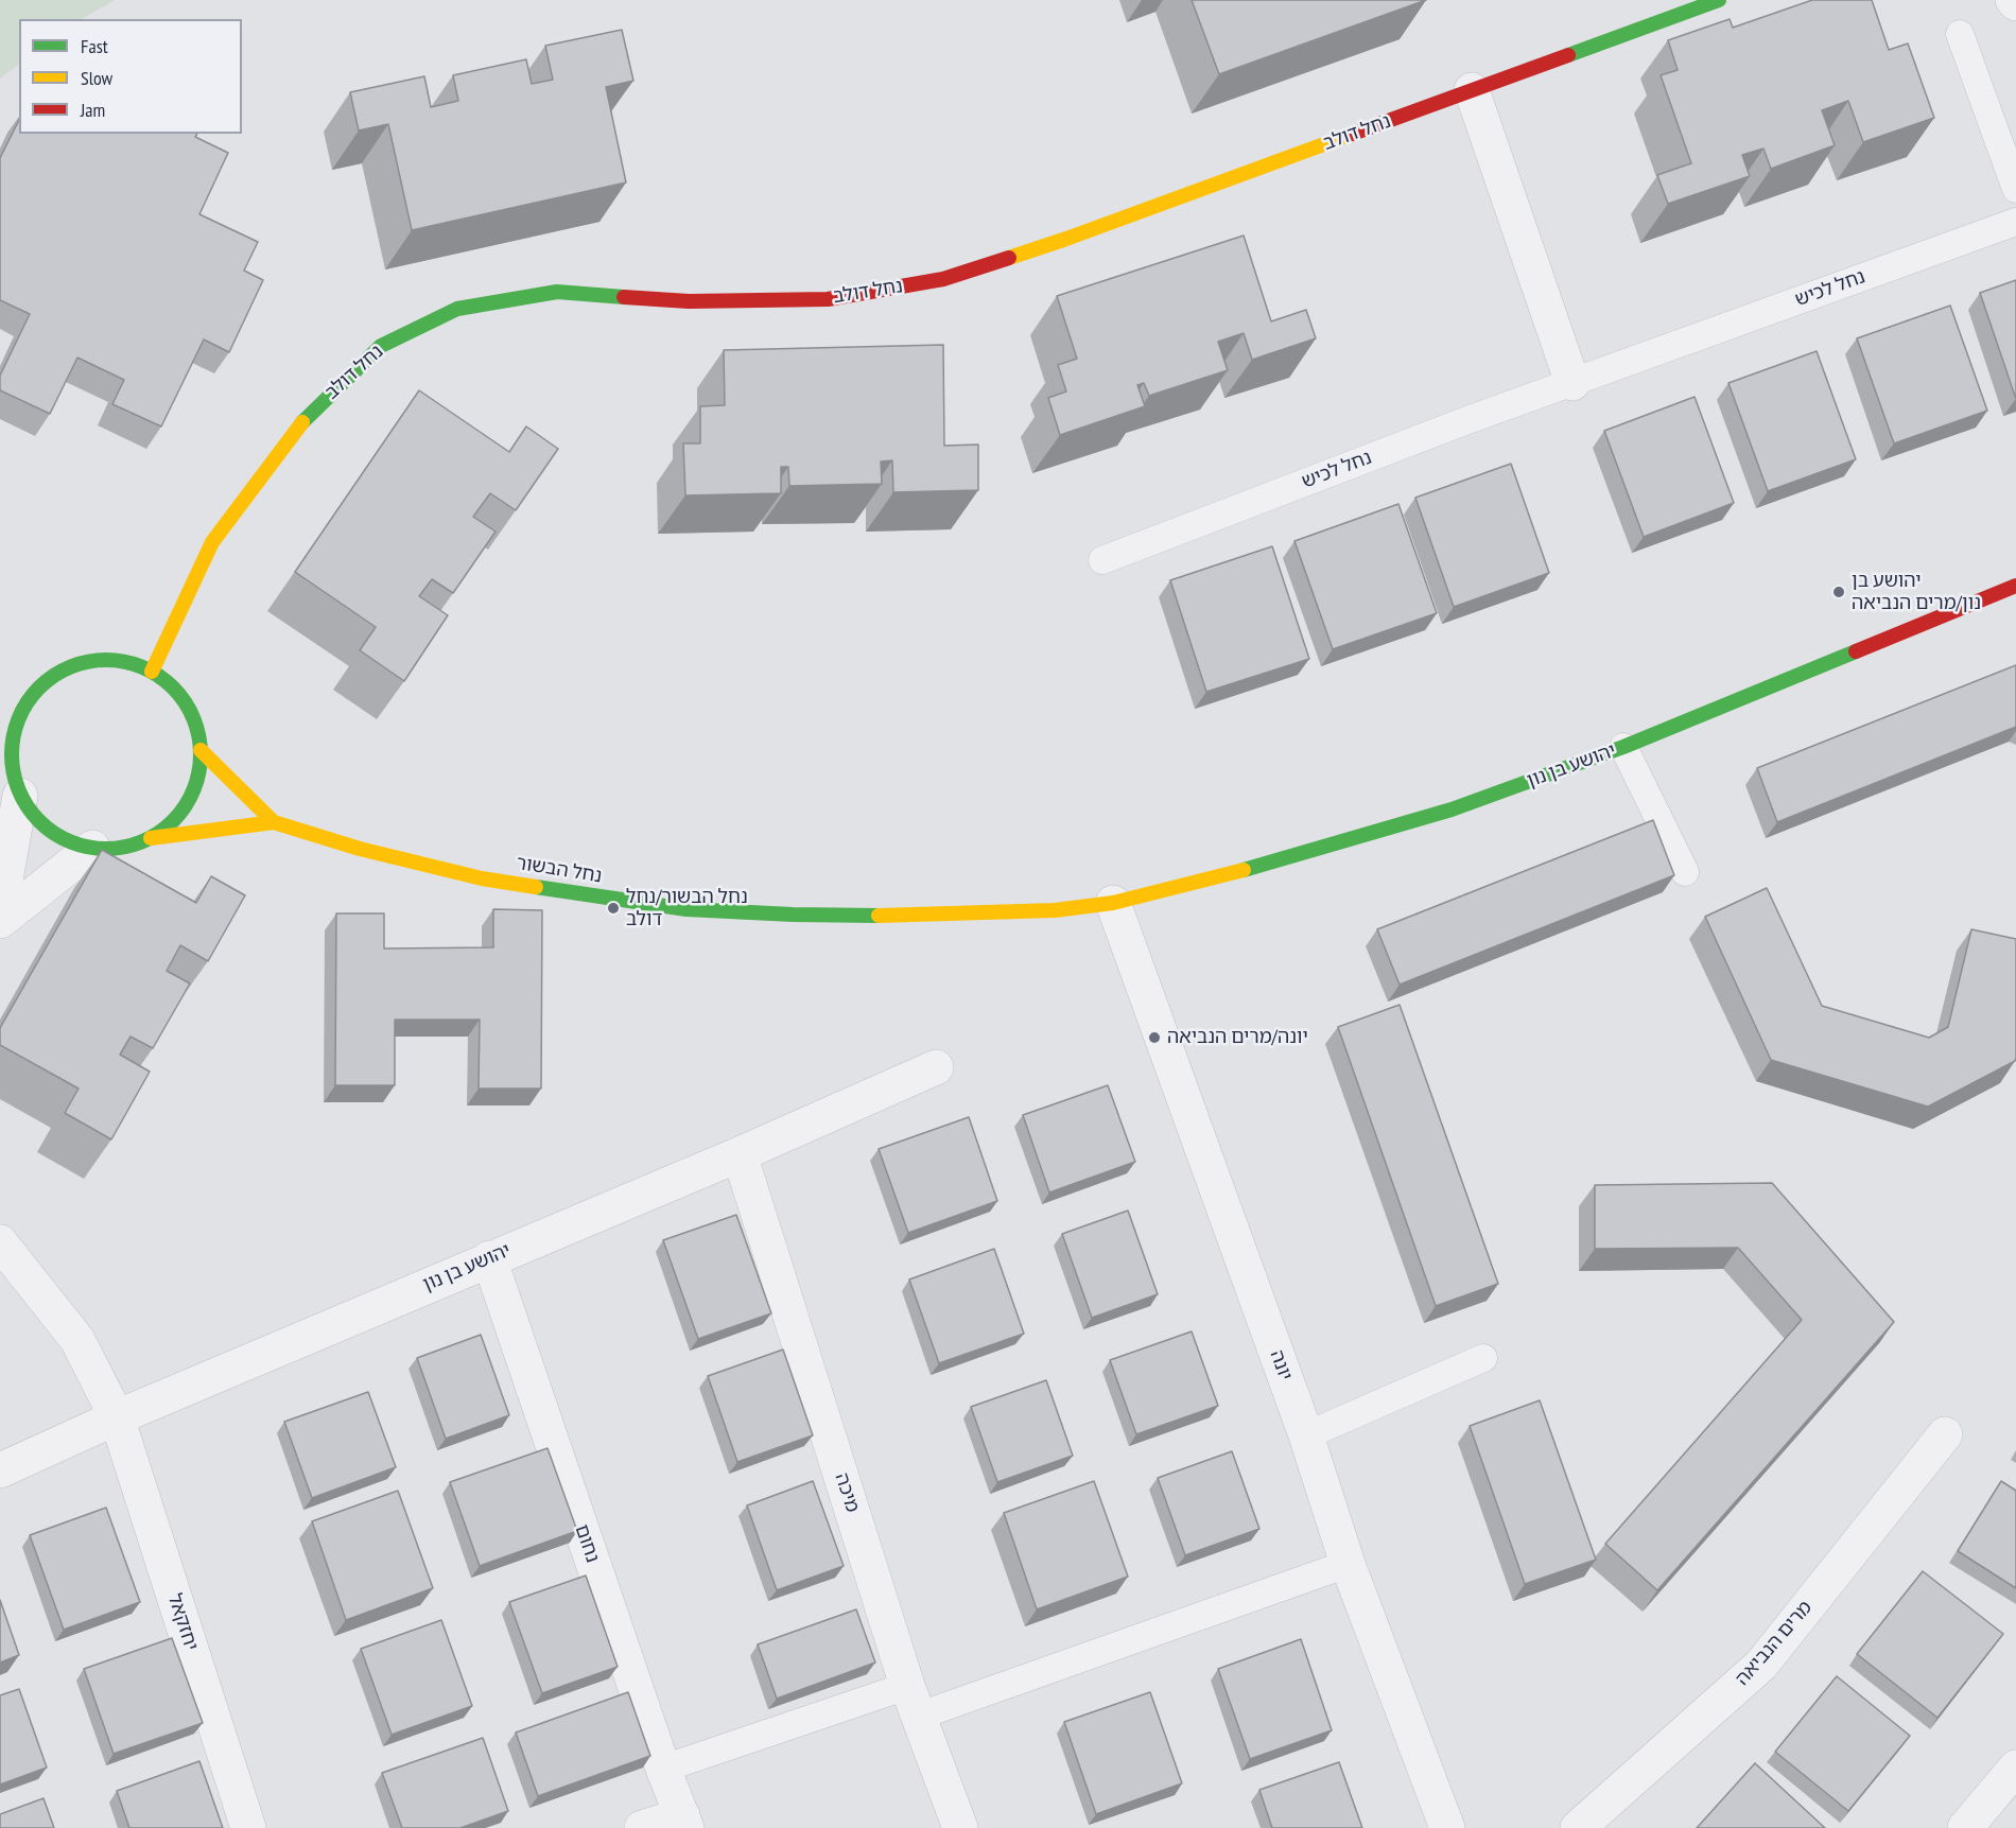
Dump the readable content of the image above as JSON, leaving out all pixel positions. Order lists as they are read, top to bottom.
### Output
{
  "streets": {
    "street": [
      "נחל דולב",
      "יהושע בן נון",
      "נחל הבשור",
      "יונה",
      "מיכה",
      "נחום",
      "יחזקאל",
      "מרים הנביאה"
    ],
    "lane": ["נחל לכיש"]
  },
  "crossings": [
    ["נחל דולב", "נחל הבשור"],
    ["יהושע בן נון", "נחל הבשור"],
    ["יהושע בן נון", "יונה"],
    ["יהושע בן נון", "מיכה"],
    ["יהושע בן נון", "נחום"],
    ["יהושע בן נון", "יחזקאל"],
    ["נחל הבשור", "יונה"]
  ],
  "places": ["יהושע בן נון/מרים הנביאה", "נחל הבשור/נחל דולב", "יונה/מרים הנביאה"],
  "legend": ["Fast", "Slow", "Jam"]
}
